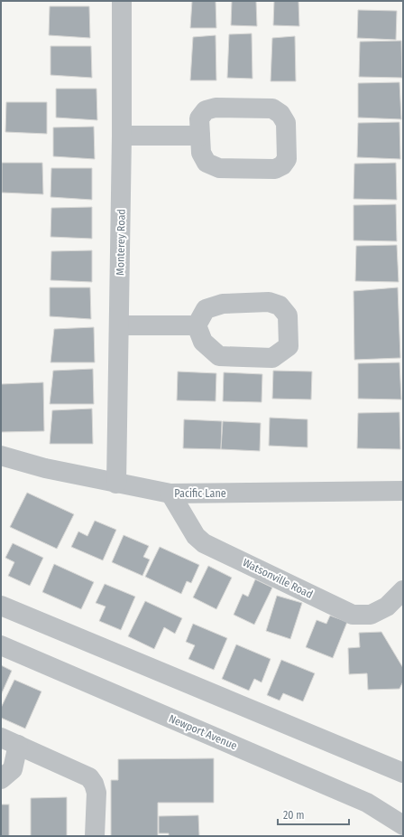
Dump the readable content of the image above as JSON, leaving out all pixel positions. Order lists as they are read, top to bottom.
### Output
{
  "streets": {
    "street": [
      "Monterey Road",
      "Pacific Lane",
      "Watsonville Road",
      "Newport Avenue"
    ]
  },
  "crossings": [
    ["Monterey Road", "Pacific Lane"],
    ["Pacific Lane", "Watsonville Road"]
  ],
  "scale_bar": "20 m"
}
